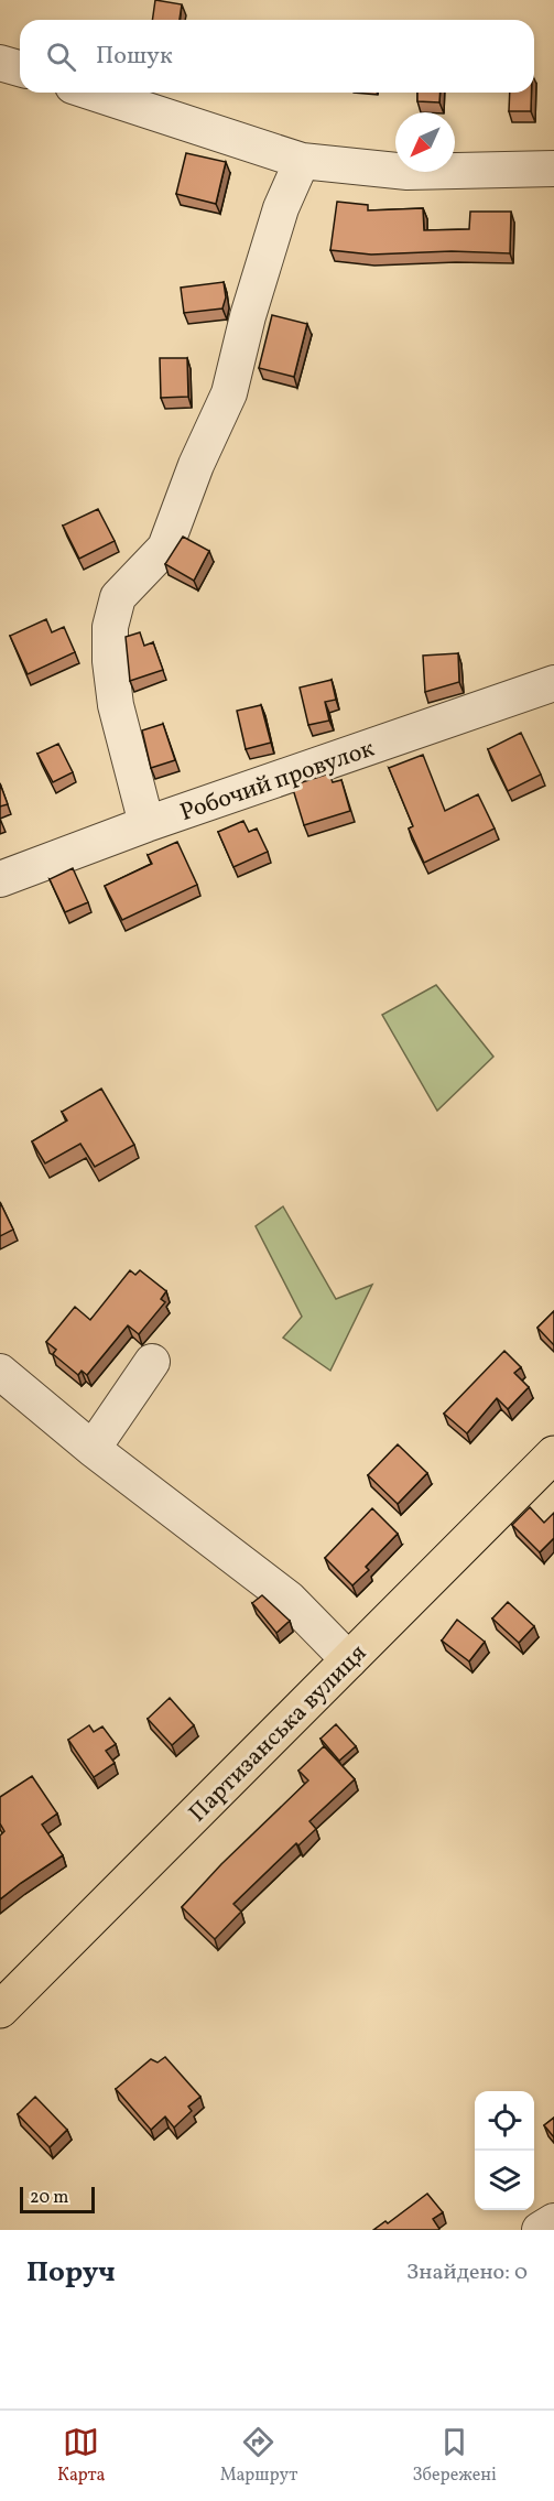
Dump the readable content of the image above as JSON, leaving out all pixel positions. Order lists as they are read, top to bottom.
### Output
{
  "streets": {
    "main road": ["Партизанська вулиця"],
    "street": ["Робочий провулок"]
  },
  "scale_bar": "20 m",
  "north": "bottom left",
  "page": {
    "search": "Пошук",
    "scale": "20 m",
    "heading": ["Поруч", "Знайдено: 0"],
    "nav": ["Карта", "Маршрут", "Збережені"]
  }
}
